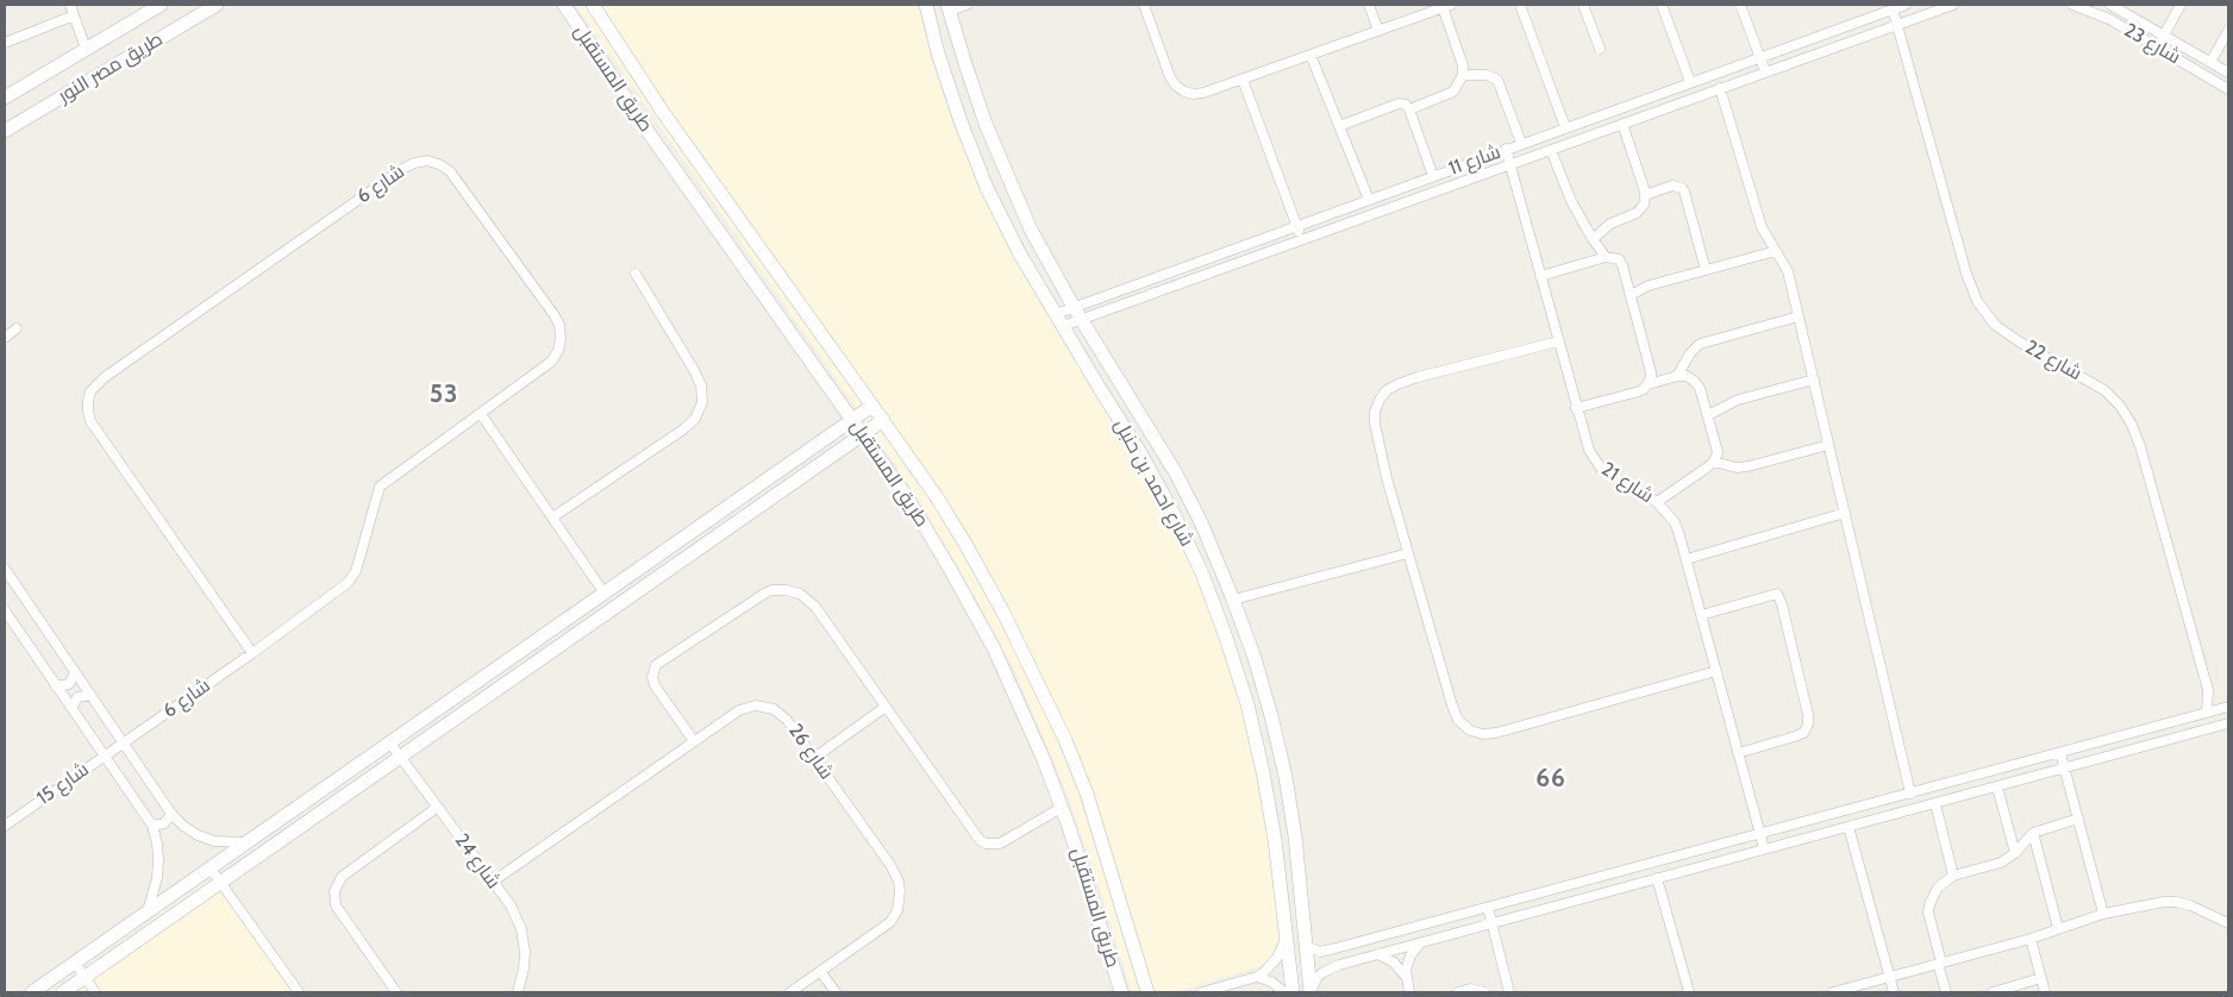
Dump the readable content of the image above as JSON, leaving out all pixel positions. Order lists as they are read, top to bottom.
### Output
{
  "streets": {
    "street": [
      "شارع 23",
      "طريق مصر النور",
      "طريق المستقبل",
      "شارع 11",
      "شارع 6",
      "شارع 22",
      "شارع احمد بن حنبل",
      "شارع 21",
      "شارع 26",
      "شارع 15",
      "شارع 24"
    ]
  },
  "crossings": [
    ["شارع 11", "شارع 22"],
    ["شارع 11", "شارع احمد بن حنبل"],
    ["شارع 11", "شارع 21"],
    ["شارع 6", "شارع 15"],
    ["شارع 26", "شارع 24"]
  ],
  "districts": ["53", "66"]
}
